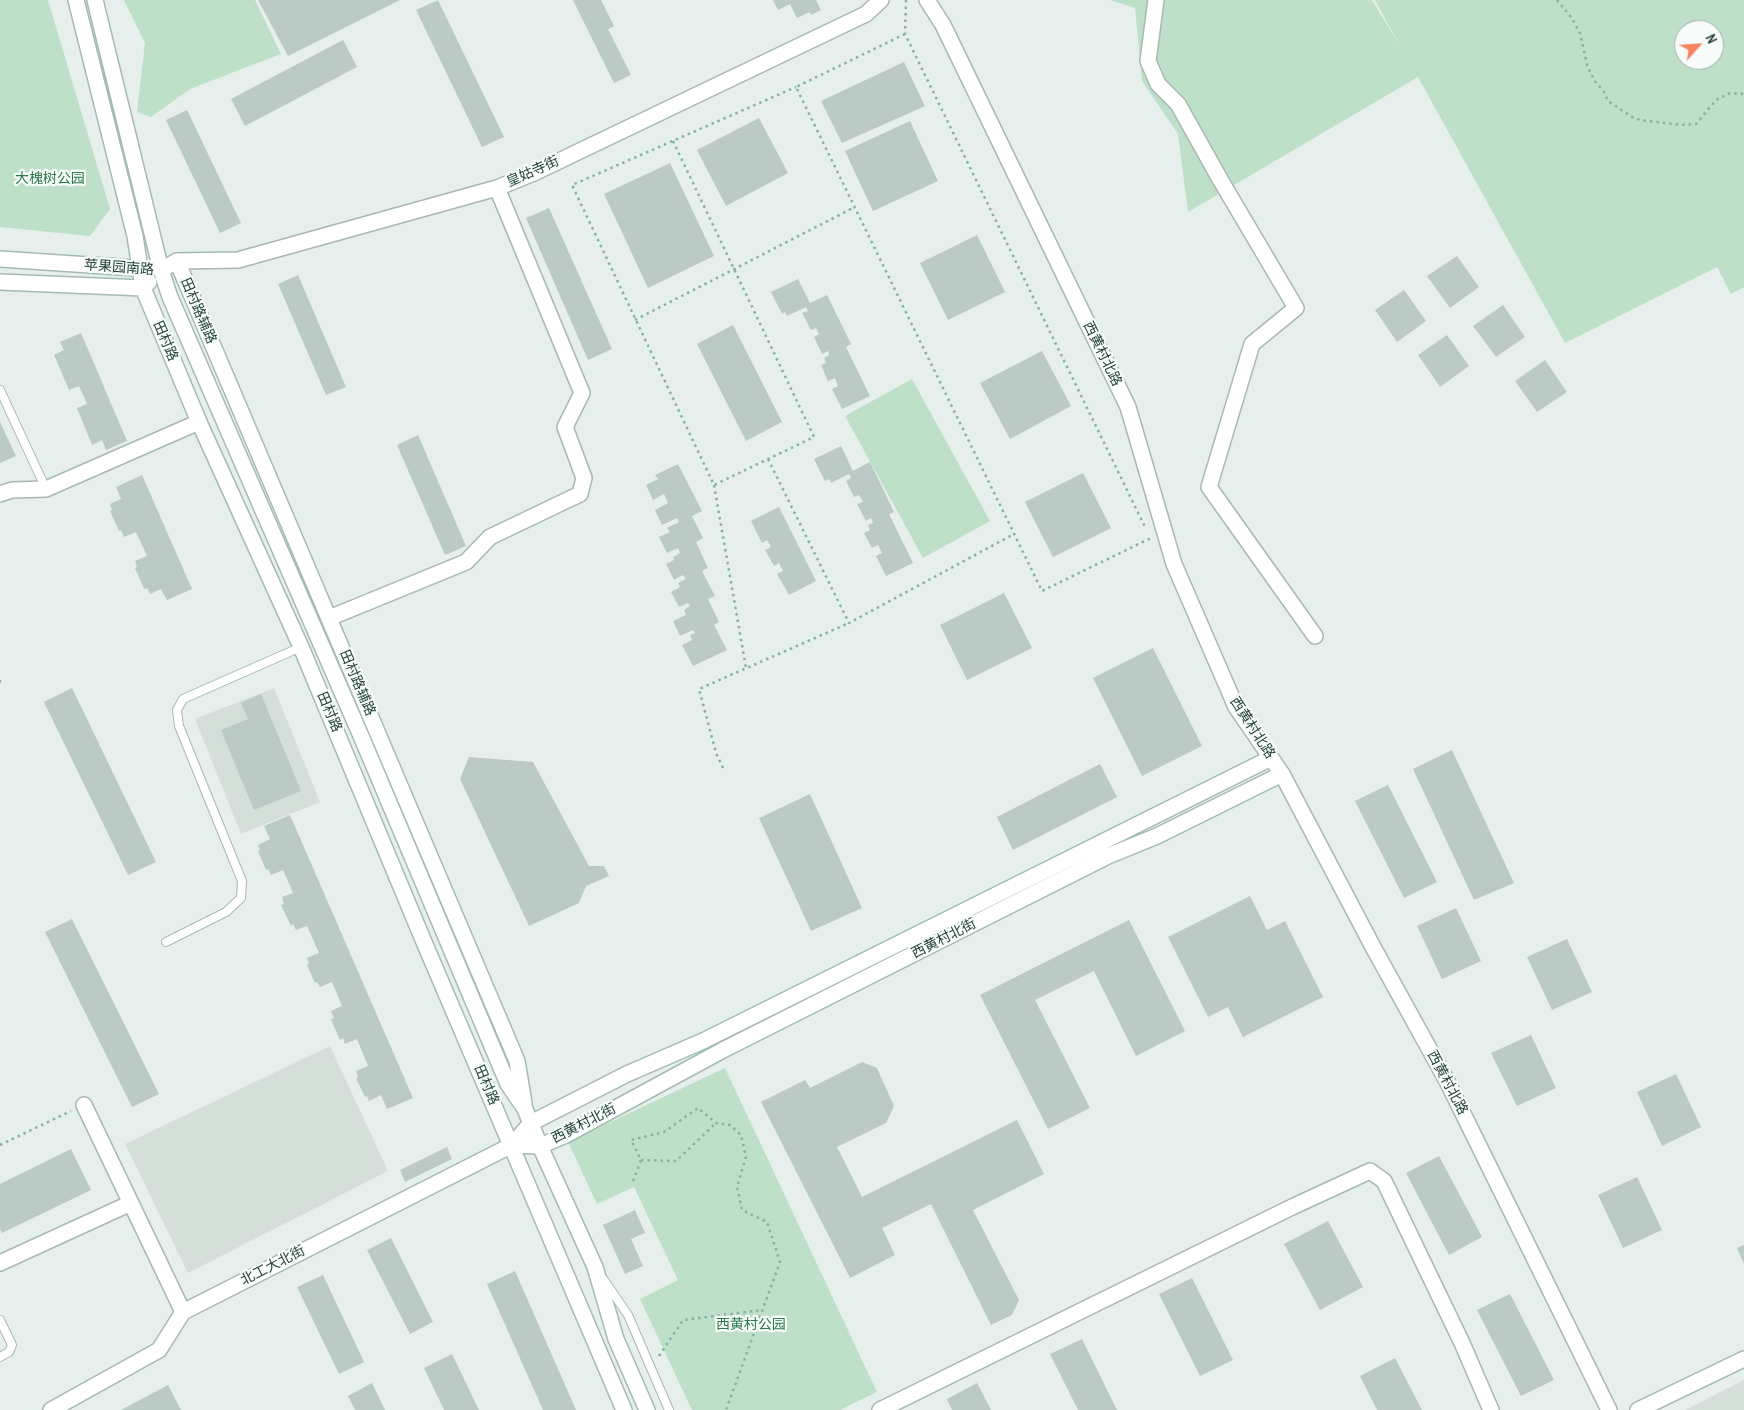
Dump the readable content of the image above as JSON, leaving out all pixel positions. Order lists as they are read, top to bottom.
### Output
{
  "streets": {
    "street": [
      "皇姑寺街",
      "苹果园南路",
      "田村路辅路",
      "田村路",
      "西黄村北路",
      "西黄村北街",
      "北工大北街"
    ]
  },
  "crossings": [
    ["皇姑寺街", "田村路辅路"],
    ["苹果园南路", "田村路"],
    ["田村路辅路", "田村路"],
    ["田村路辅路", "西黄村北街"],
    ["田村路", "西黄村北街"],
    ["田村路", "北工大北街"],
    ["西黄村北路", "西黄村北街"],
    ["西黄村北街", "北工大北街"]
  ],
  "parks": ["大槐树公园", "西黄村公园"],
  "north": "top right"
}
